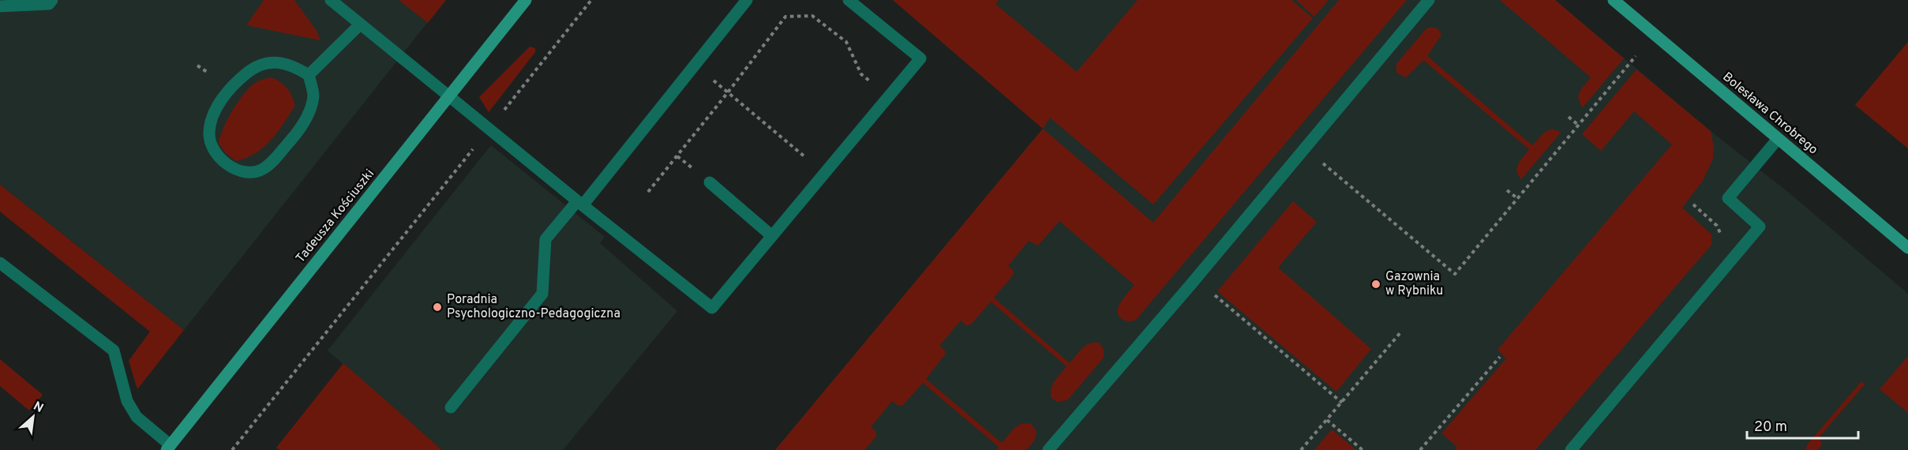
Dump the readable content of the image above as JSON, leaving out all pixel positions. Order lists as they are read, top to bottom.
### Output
{
  "streets": {
    "street": ["Bolesława Chrobrego", "Tadeusza Kościuszki"]
  },
  "places": ["Gazownia w Rybniku", "Poradnia Psychologiczno-Pedagogiczna"],
  "scale_bar": "20 m",
  "north": "top right"
}
